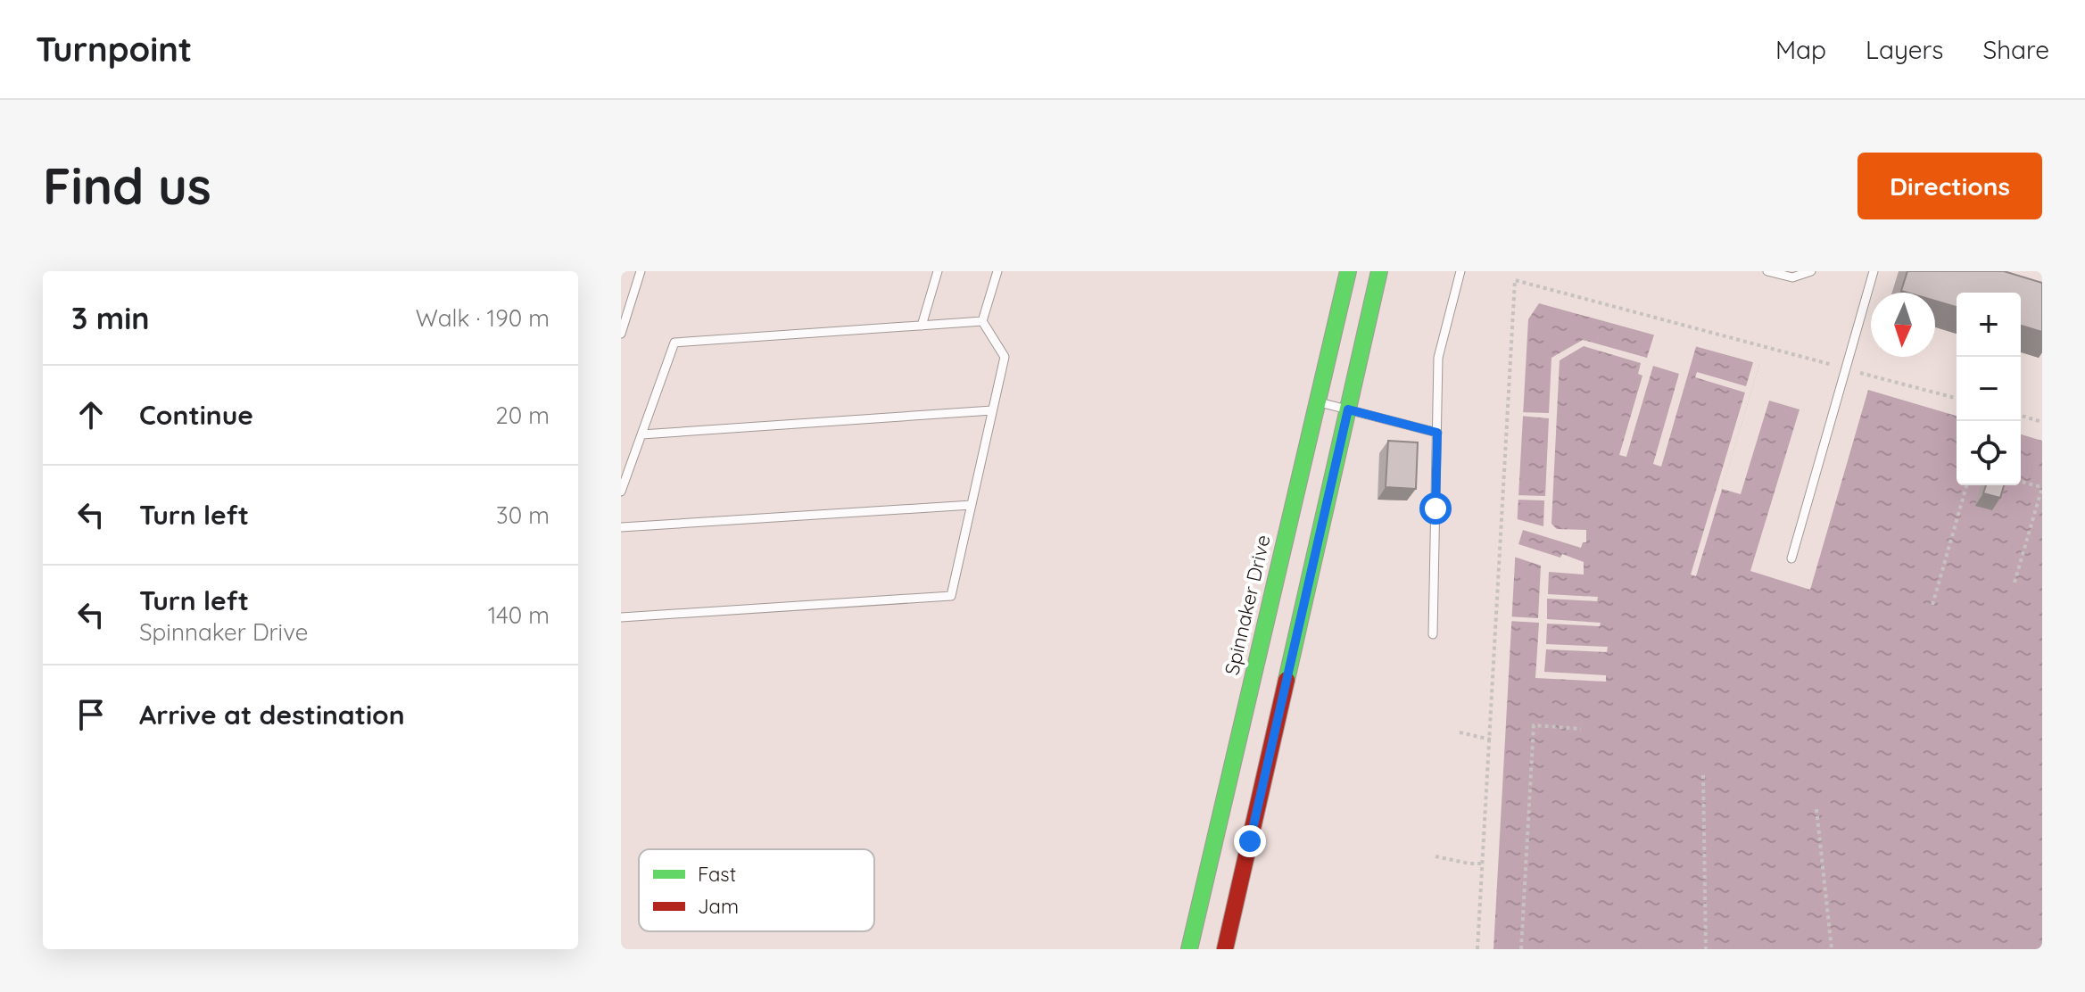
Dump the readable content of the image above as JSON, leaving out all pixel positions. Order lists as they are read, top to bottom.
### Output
{
  "streets": {
    "street": ["Spinnaker Drive"]
  },
  "legend": ["Fast", "Jam"],
  "north": "bottom",
  "page": {
    "header": "Turnpoint",
    "nav": ["Map", "Layers", "Share"],
    "buttons": "Directions",
    "title": "Find us",
    "heading": ["3 min", "Walk · 190 m"],
    "map_buttons": ["+", "−"],
    "list": [
      ["Continue", "20 m"],
      ["Turn left", "30 m"],
      ["Turn left", "Spinnaker Drive", "140 m"],
      "Arrive at destination"
    ]
  }
}
